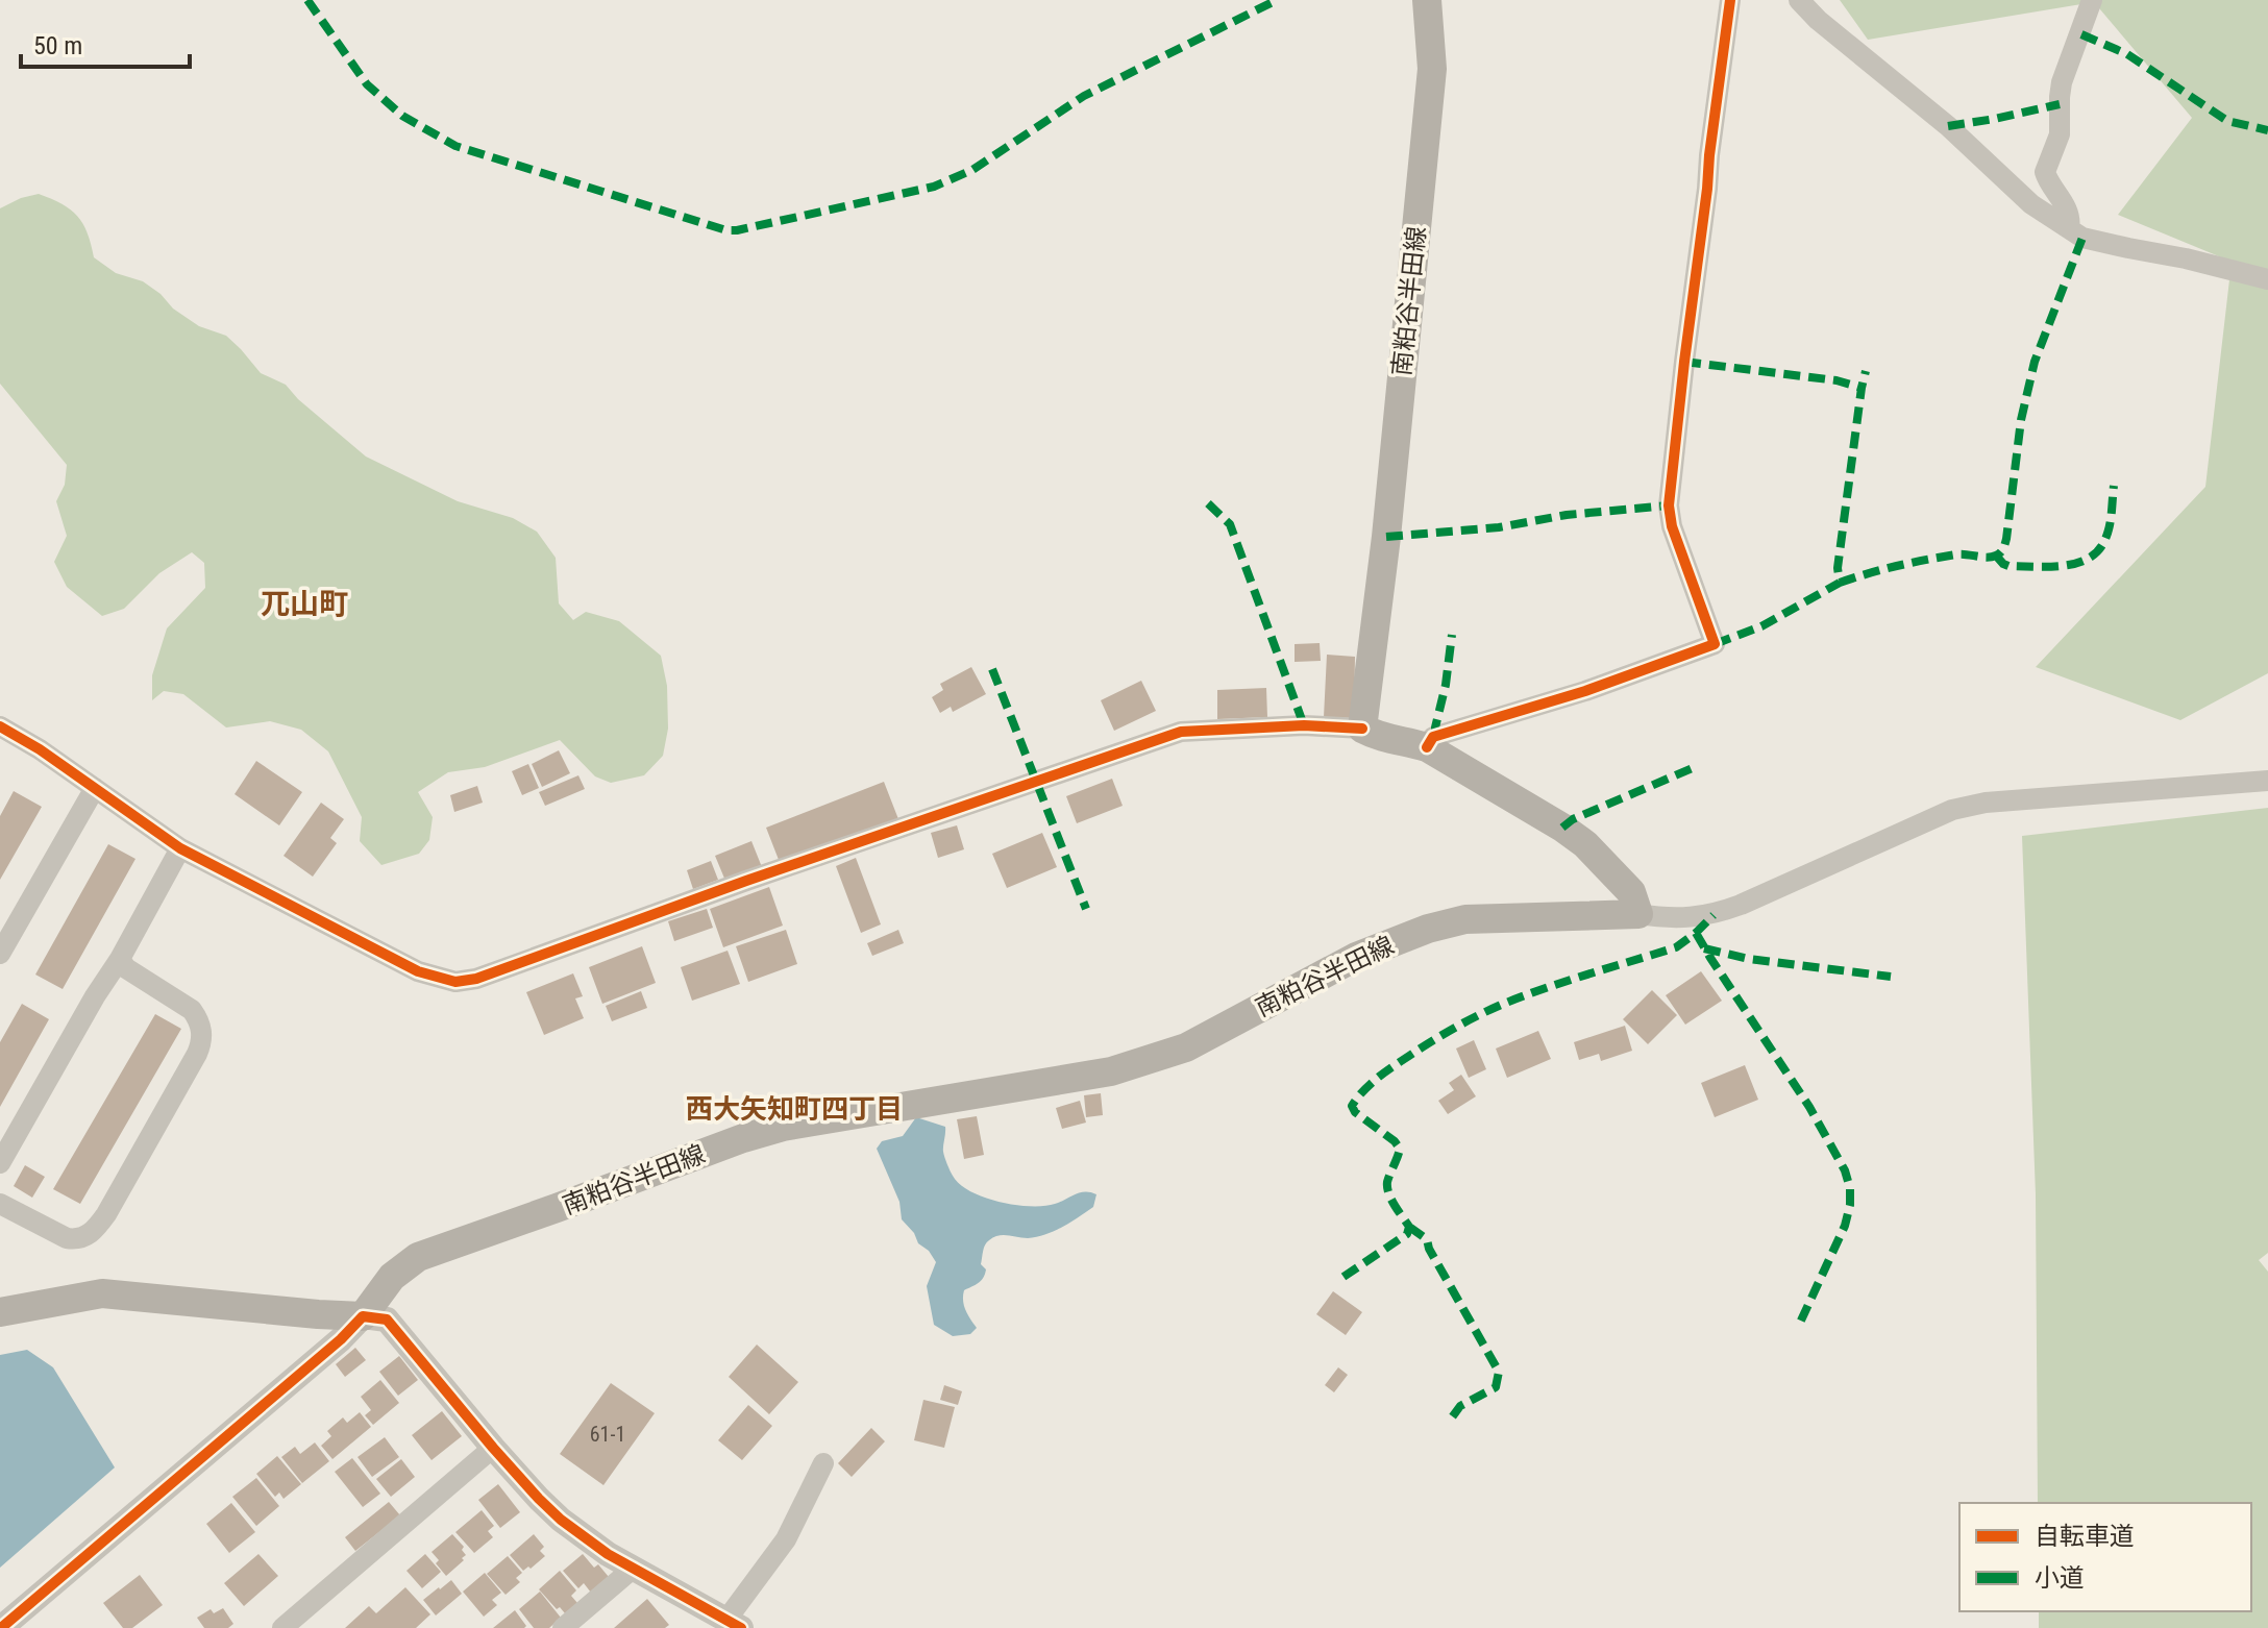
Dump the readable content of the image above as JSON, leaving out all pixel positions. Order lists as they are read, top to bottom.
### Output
{
  "streets": {
    "main road": ["南粕谷半田線"]
  },
  "districts": ["兀山町", "西大矢知町四丁目"],
  "house_numbers": ["61-1"],
  "legend": ["自転車道", "小道"],
  "scale_bar": "50 m"
}
